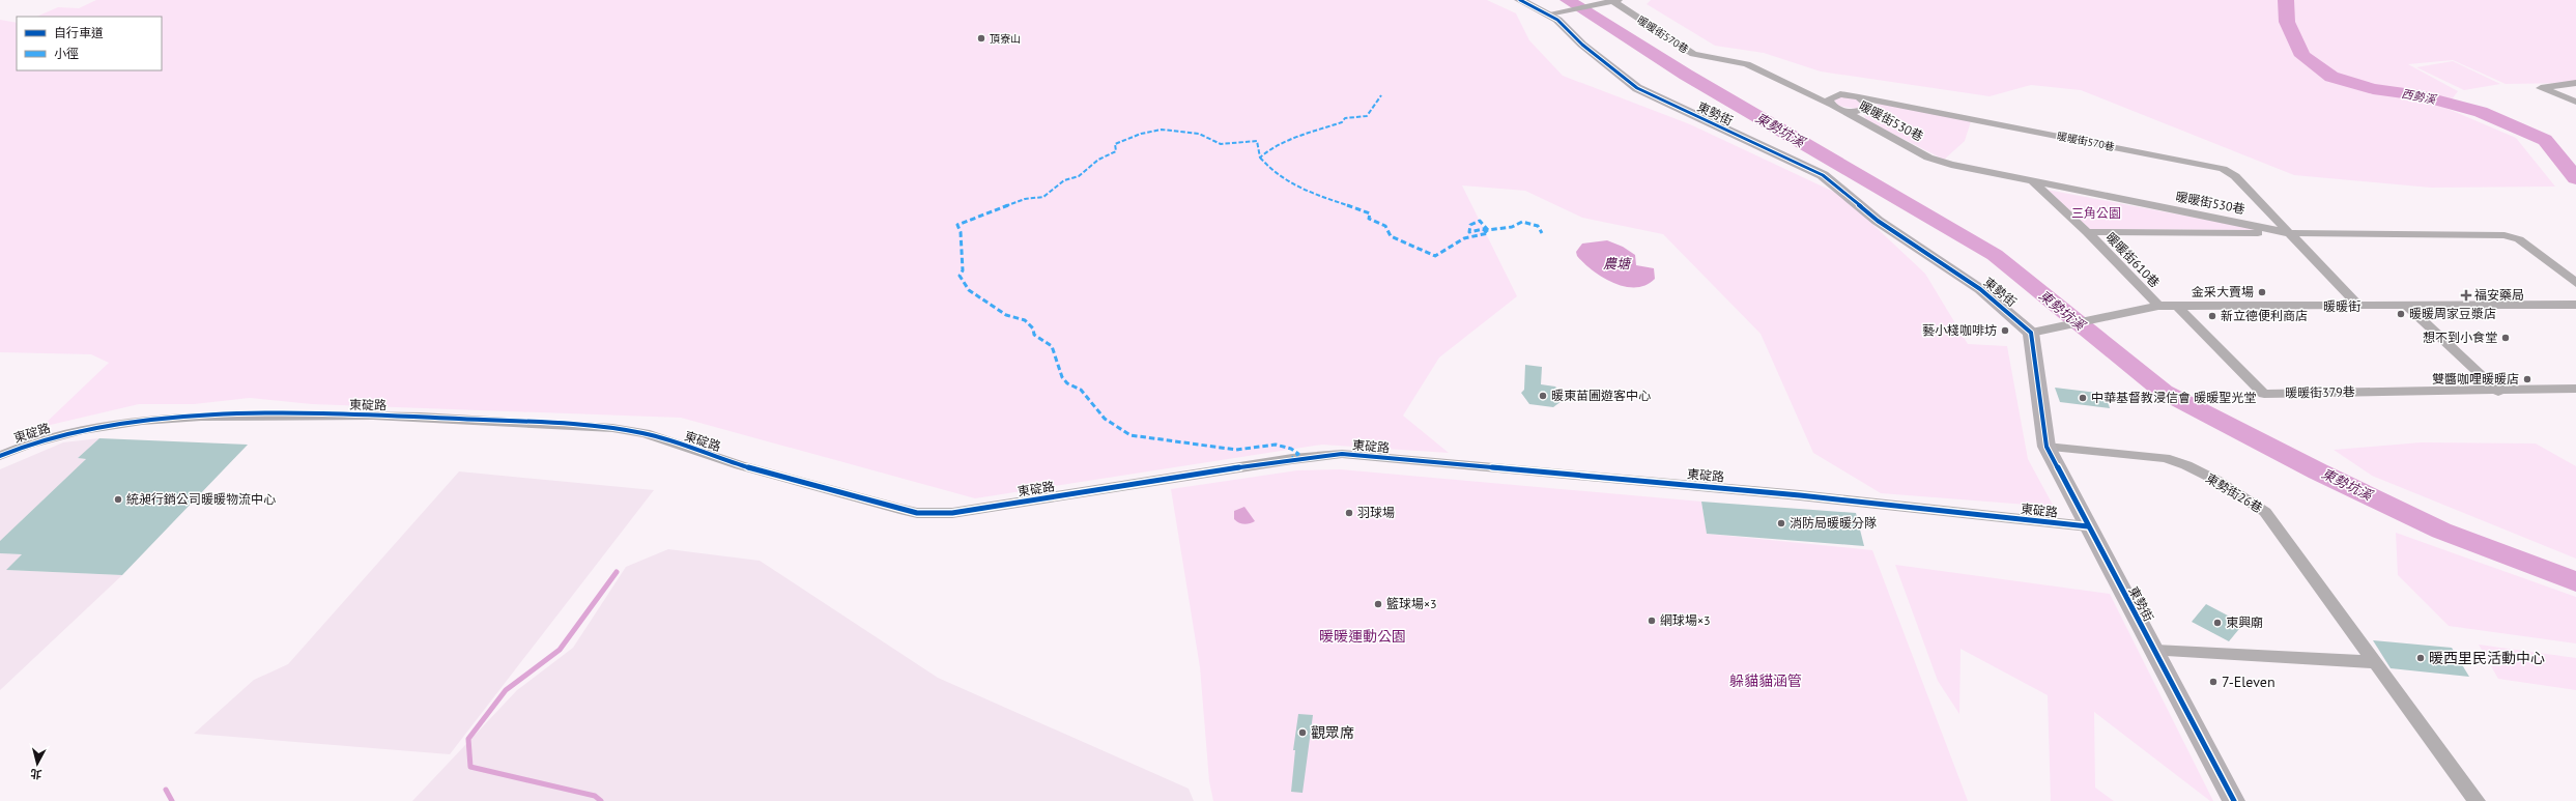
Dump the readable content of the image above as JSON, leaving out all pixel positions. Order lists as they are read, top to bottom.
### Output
{
  "streets": {
    "main road": ["東勢街"],
    "street": [
      "暖暖街570巷",
      "暖暖街530巷",
      "暖暖街610巷",
      "暖暖街",
      "暖暖街379巷",
      "東碇路",
      "東勢街26巷"
    ]
  },
  "crossings": [
    ["暖暖街570巷", "暖暖街530巷"],
    ["暖暖街570巷", "暖暖街"],
    ["東勢街", "暖暖街"],
    ["東勢街", "東碇路"],
    ["東勢街", "東勢街26巷"],
    ["暖暖街530巷", "暖暖街610巷"],
    ["暖暖街610巷", "暖暖街"],
    ["暖暖街", "暖暖街379巷"]
  ],
  "water": ["西勢溪", "東勢坑溪", "農塘"],
  "parks": ["三角公園", "暖暖運動公園", "躲貓貓涵管"],
  "places": {
    "other": [
      "頂寮山",
      "金采大賣場",
      "暖暖周家豆漿店",
      "新立德便利商店",
      "藝小棧咖啡坊",
      "想不到小食堂",
      "雙醬咖哩暖暖店",
      "暖東苗圃遊客中心",
      "中華基督教浸信會 暖暖聖光堂",
      "統昶行銷公司暖暖物流中心",
      "羽球場",
      "消防局暖暖分隊",
      "籃球場×3",
      "網球場×3",
      "東興廟",
      "暖西里民活動中心",
      "7-Eleven",
      "觀眾席"
    ],
    "health": ["福安藥局"]
  },
  "legend": ["自行車道", "小徑"],
  "north": "bottom"
}
